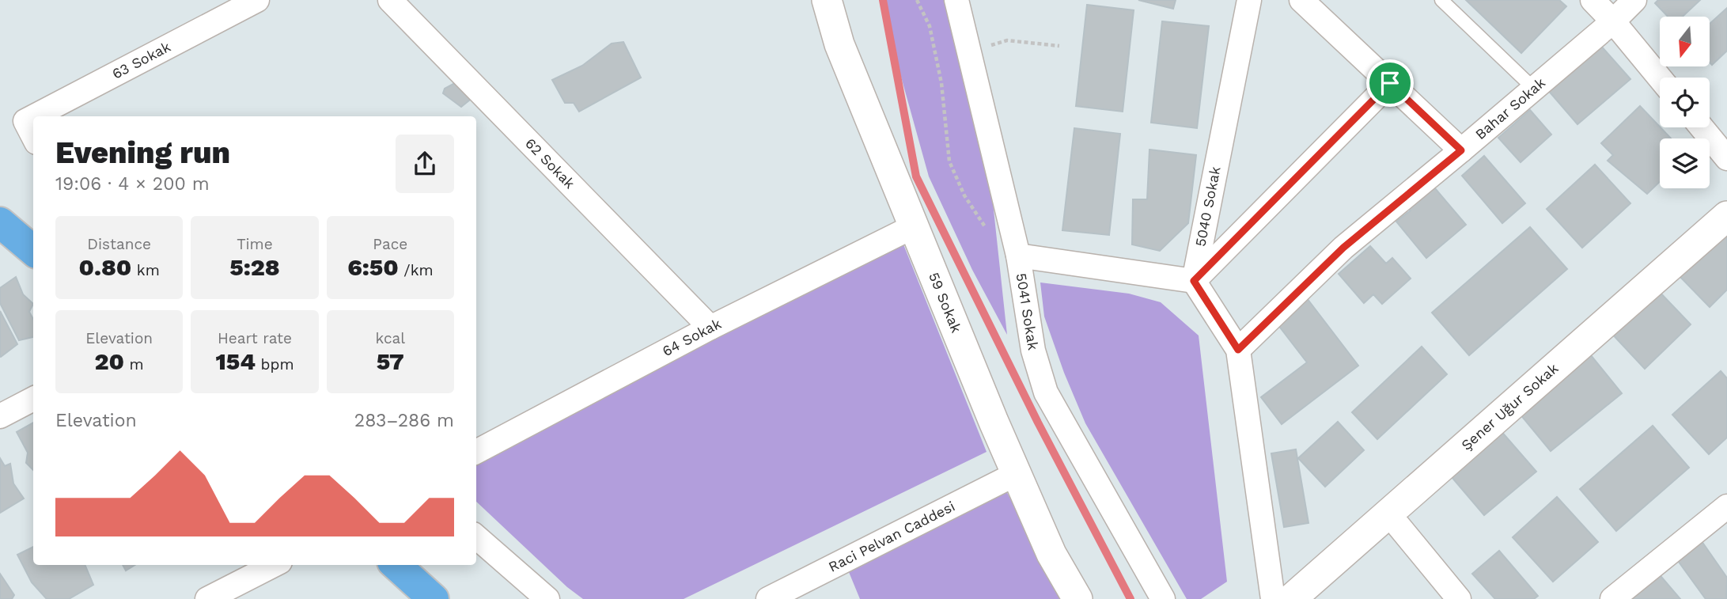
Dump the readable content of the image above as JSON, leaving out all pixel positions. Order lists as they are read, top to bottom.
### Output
{
  "streets": {
    "street": [
      "63 Sokak",
      "Bahar Sokak",
      "62 Sokak",
      "5040 Sokak",
      "59 Sokak",
      "5041 Sokak",
      "64 Sokak",
      "Şener Uğur Sokak",
      "Raci Pelvan Caddesi"
    ]
  },
  "crossings": [
    ["62 Sokak", "64 Sokak"],
    ["59 Sokak", "64 Sokak"],
    ["59 Sokak", "Raci Pelvan Caddesi"]
  ],
  "north": "bottom",
  "page": {
    "heading": ["Evening run", "19:06 · 4 × 200 m"],
    "stats": [
      ["Distance", "0.80 km"],
      ["Time", "5:28"],
      ["Pace", "6:50 /km"],
      ["Elevation", "20 m"],
      ["Heart rate", "154 bpm"],
      ["kcal", "57"]
    ],
    "chart": ["Elevation", "283–286 m"]
  }
}
